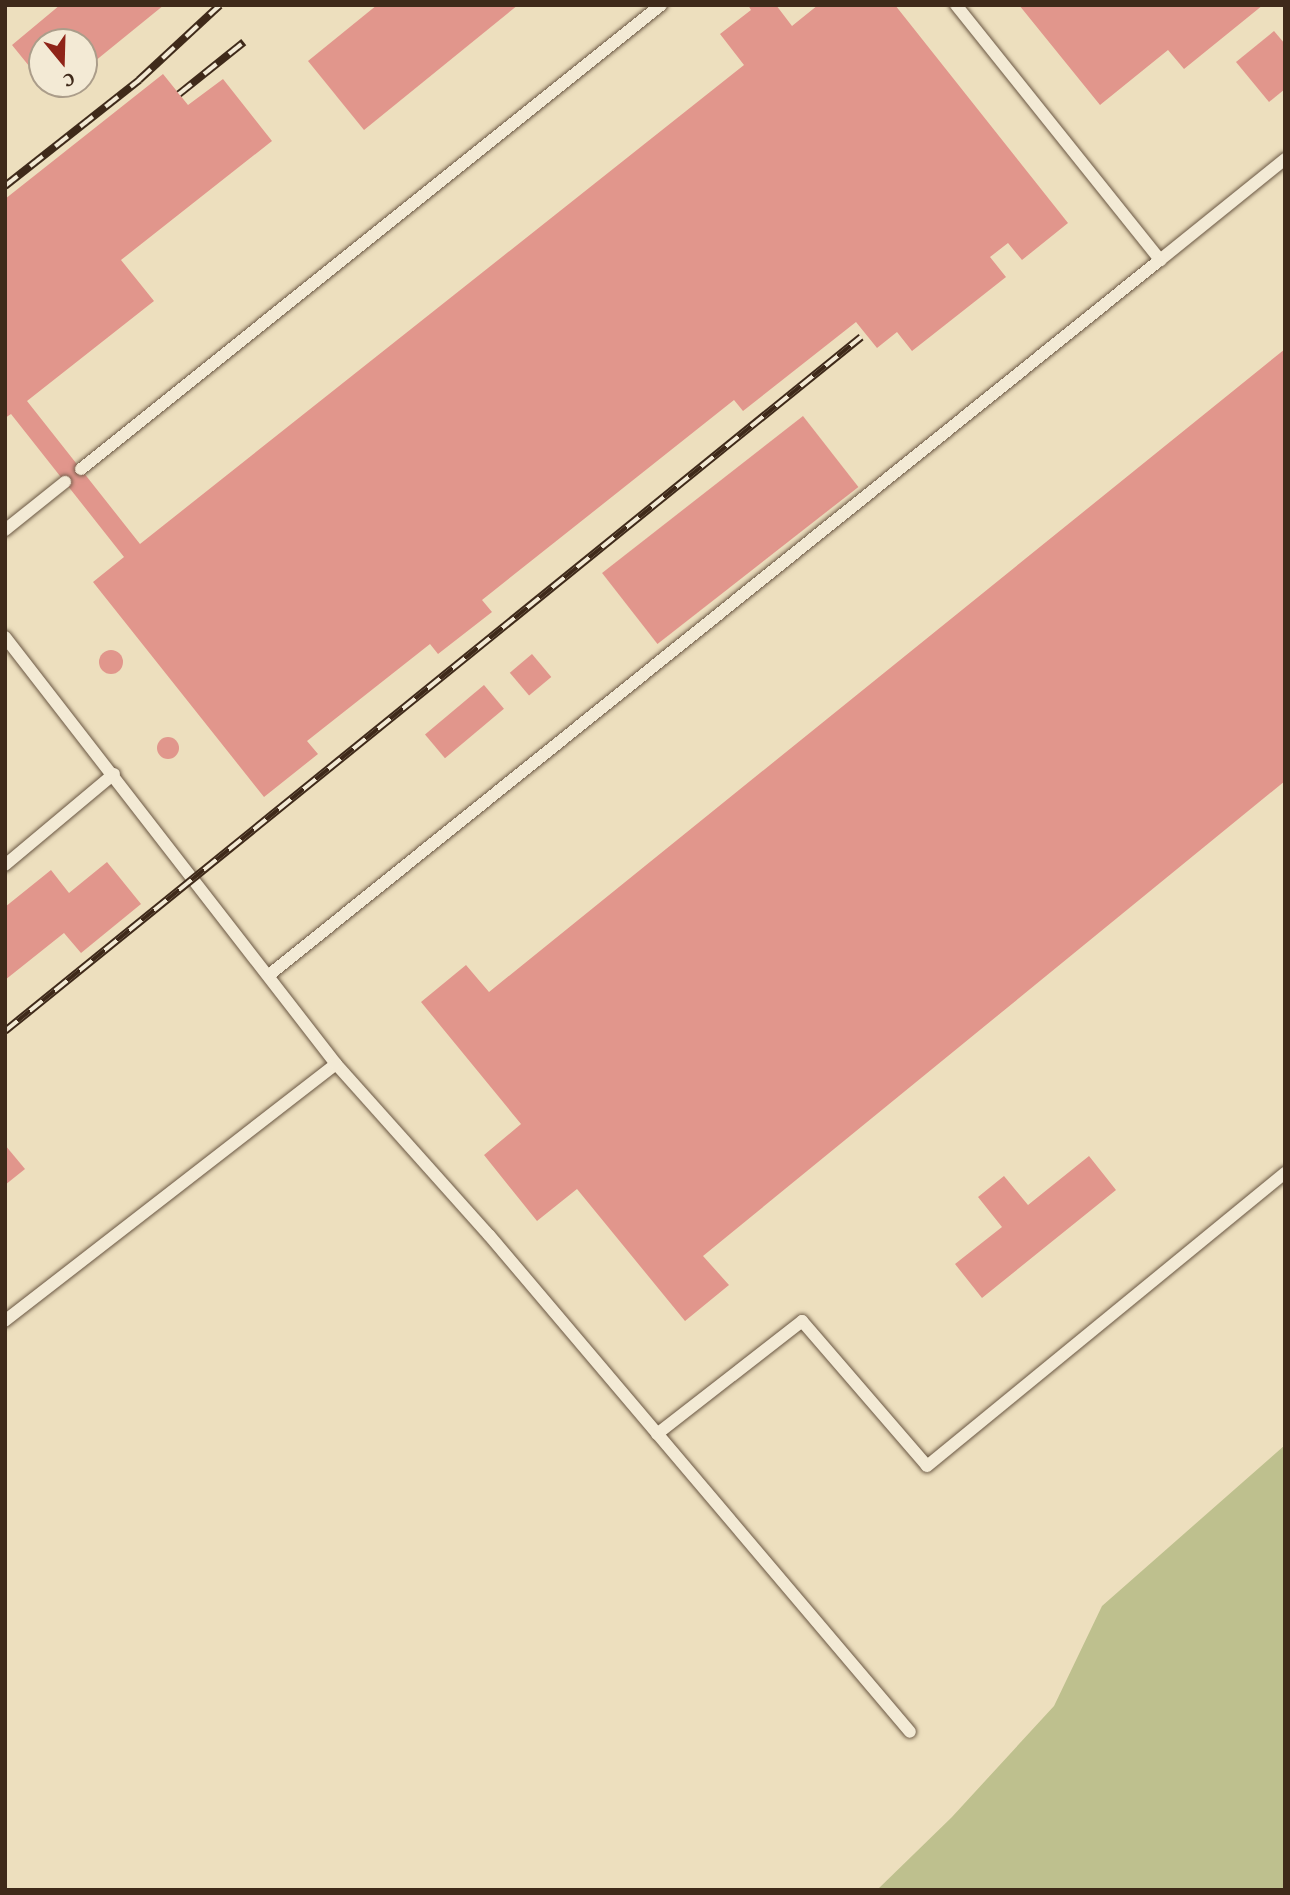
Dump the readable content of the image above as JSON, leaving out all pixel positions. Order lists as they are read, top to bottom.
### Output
{
  "north": "bottom"
}
